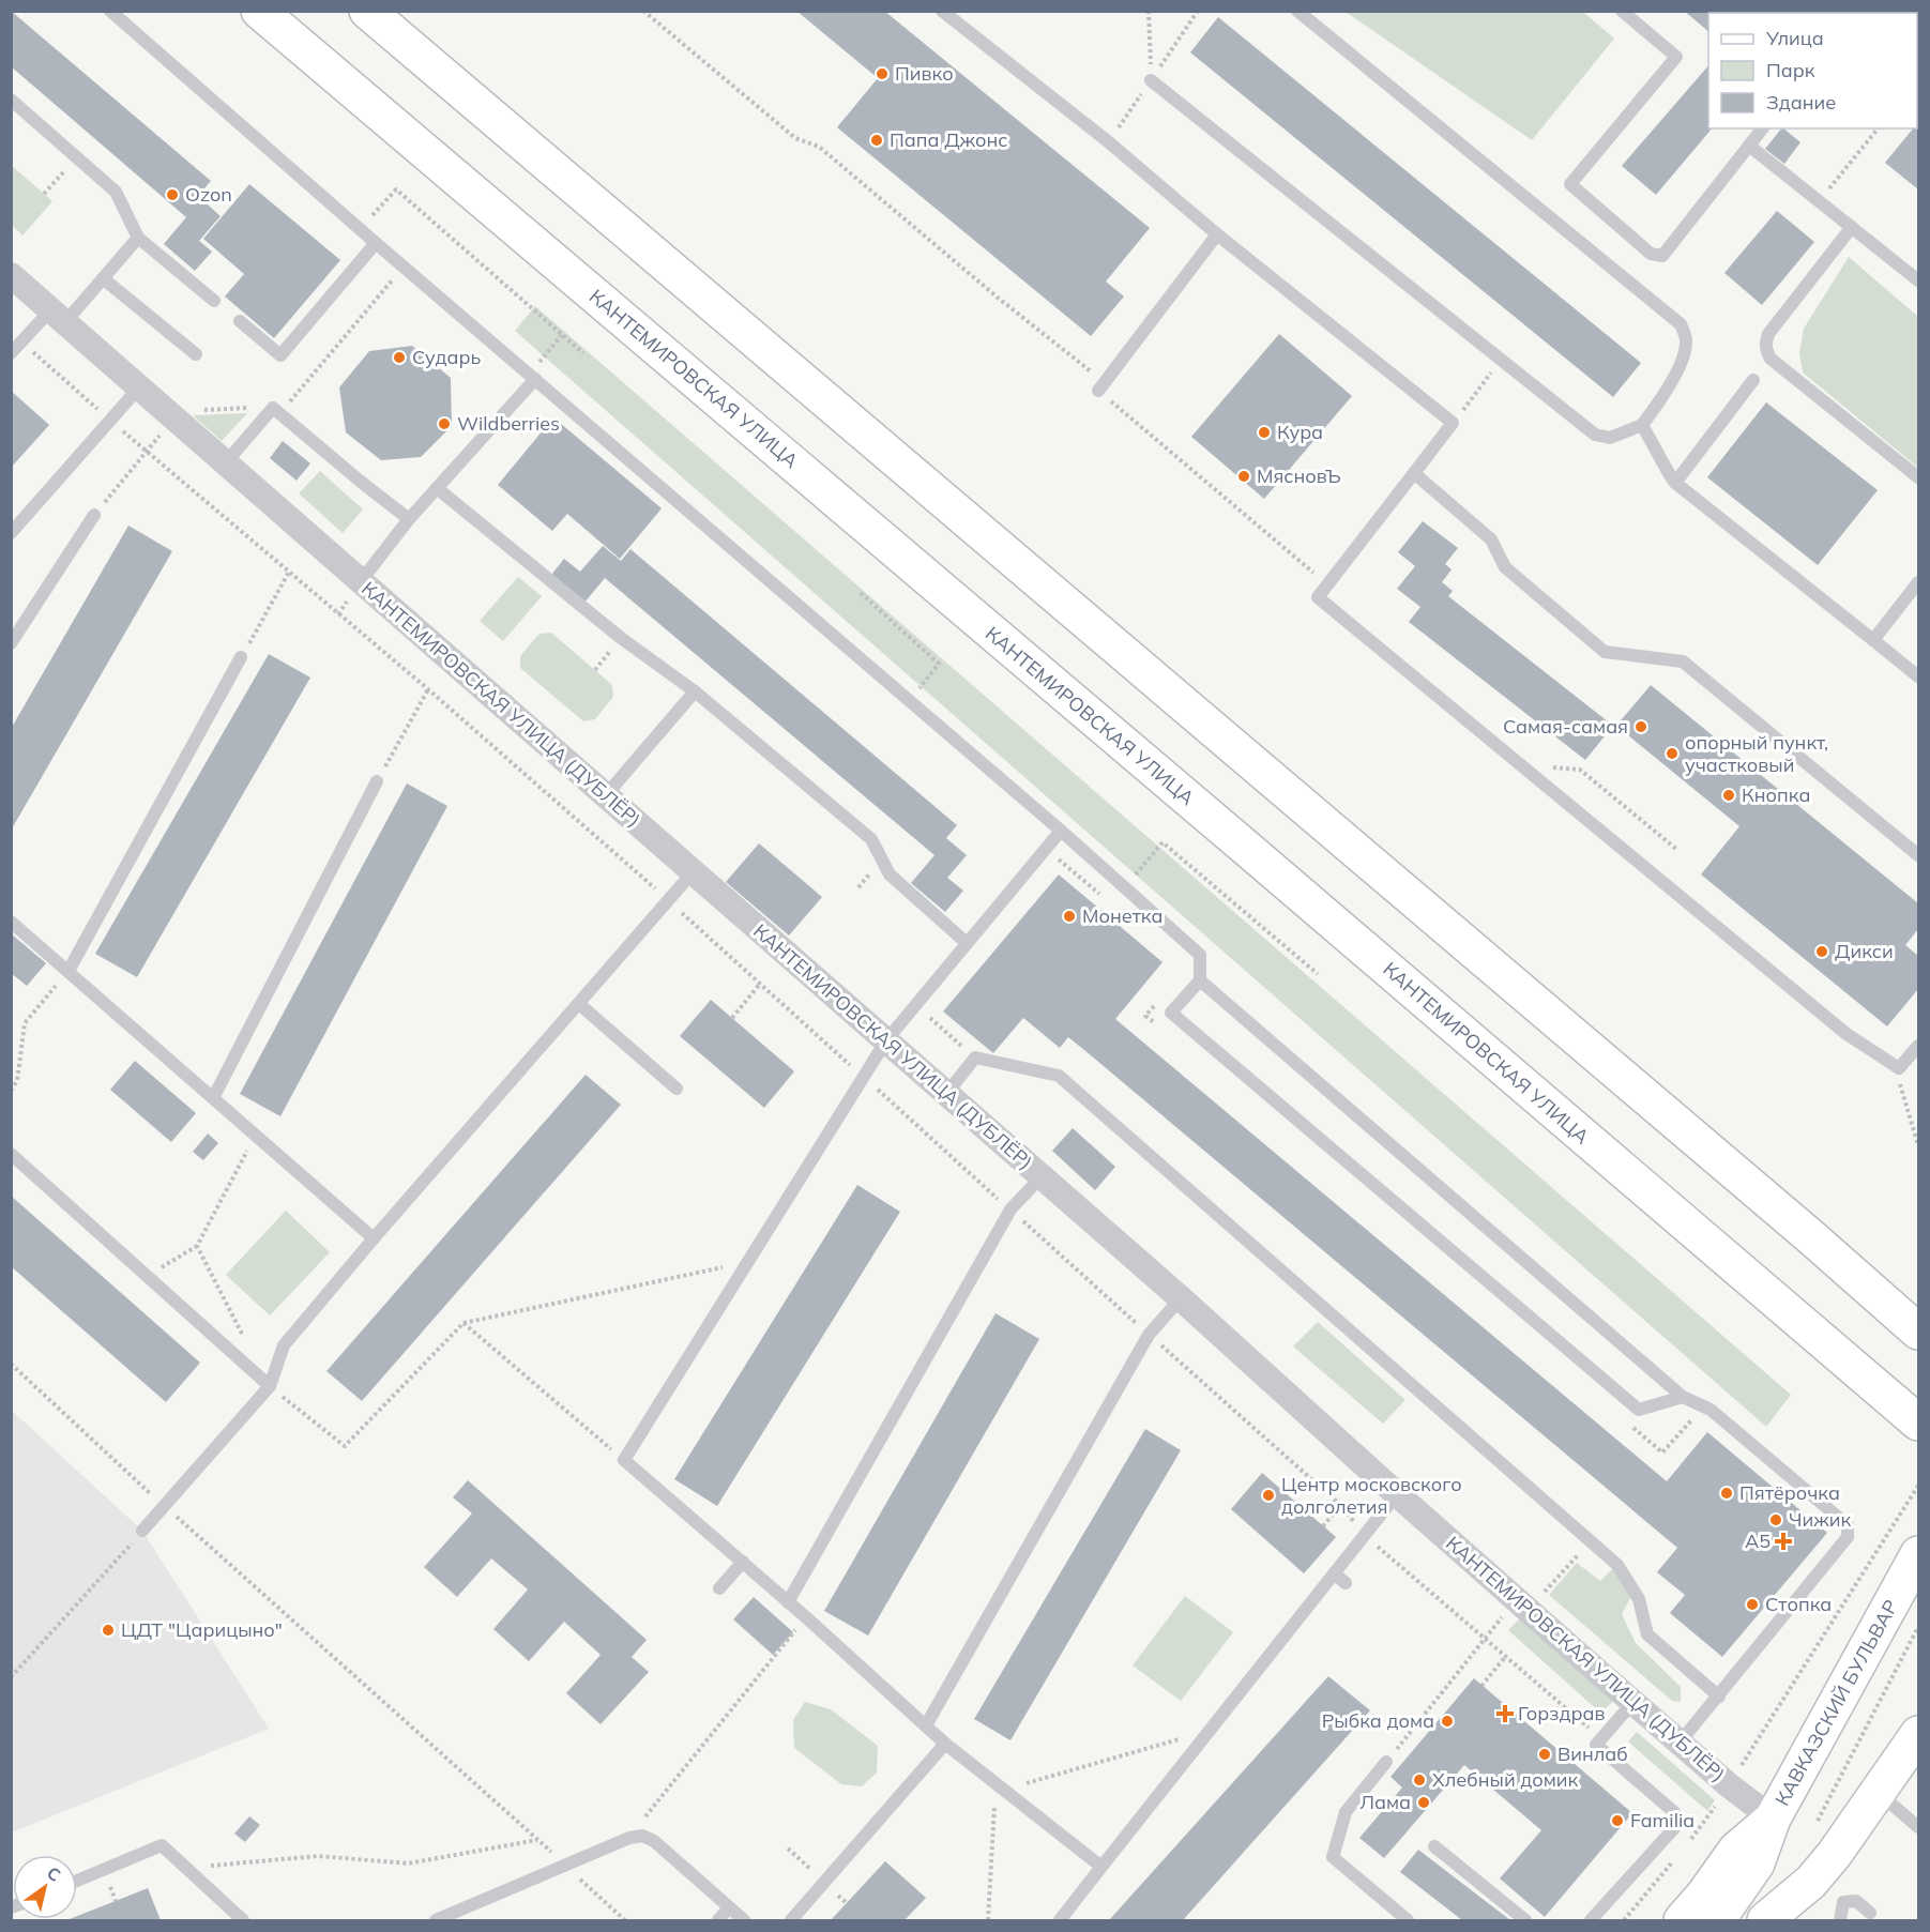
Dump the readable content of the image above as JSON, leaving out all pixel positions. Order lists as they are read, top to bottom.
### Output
{
  "streets": {
    "main road": ["КАНТЕМИРОВСКАЯ УЛИЦА", "КАВКАЗСКИЙ БУЛЬВАР"],
    "street": ["КАНТЕМИРОВСКАЯ УЛИЦА (ДУБЛЁР)"]
  },
  "crossings": [
    ["КАНТЕМИРОВСКАЯ УЛИЦА (ДУБЛЁР)", "КАВКАЗСКИЙ БУЛЬВАР"]
  ],
  "places": {
    "other": [
      "Пивко",
      "Папа Джонс",
      "Ozon",
      "Сударь",
      "Wildberries",
      "Кура",
      "МясновЪ",
      "Самая-самая",
      "опорный пункт, участковый",
      "Кнопка",
      "Монетка",
      "Дикси",
      "Пятёрочка",
      "Центр московского долголетия",
      "Чижик",
      "Стопка",
      "ЦДТ \"Царицыно\"",
      "Рыбка дома",
      "Винлаб",
      "Хлебный домик",
      "Лама",
      "Familia"
    ],
    "health": ["А5", "Горздрав"]
  },
  "legend": ["Улица", "Парк", "Здание"],
  "north": "top right"
}
